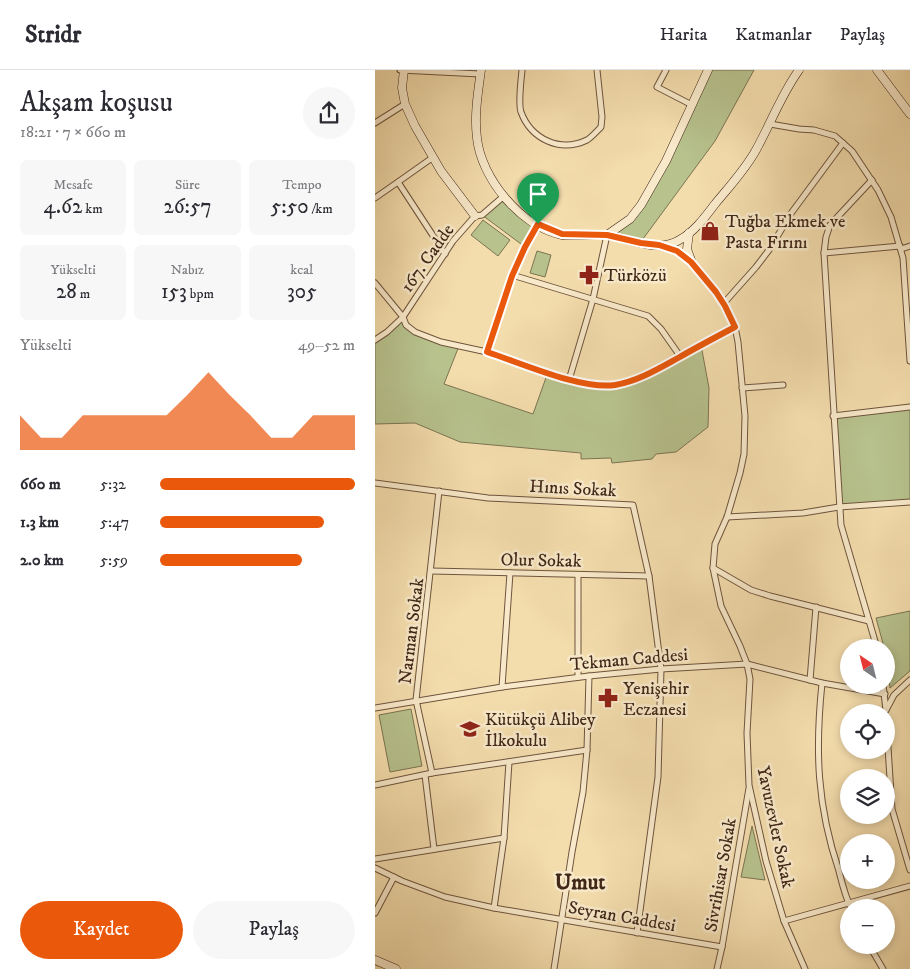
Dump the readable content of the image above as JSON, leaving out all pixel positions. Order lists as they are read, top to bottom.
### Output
{
  "streets": {
    "street": [
      "167. Cadde",
      "Hınıs Sokak",
      "Olur Sokak",
      "Narman Sokak",
      "Tekman Caddesi",
      "Yavuzevler Sokak",
      "Sivrihisar Sokak",
      "Seyran Caddesi"
    ]
  },
  "crossings": [
    ["Hınıs Sokak", "Olur Sokak"],
    ["Hınıs Sokak", "Narman Sokak"],
    ["Hınıs Sokak", "Tekman Caddesi"],
    ["Hınıs Sokak", "Seyran Caddesi"],
    ["Olur Sokak", "Narman Sokak"],
    ["Narman Sokak", "Tekman Caddesi"],
    ["Tekman Caddesi", "Yavuzevler Sokak"],
    ["Yavuzevler Sokak", "Sivrihisar Sokak"],
    ["Sivrihisar Sokak", "Seyran Caddesi"]
  ],
  "districts": ["Umut"],
  "places": {
    "shop": ["Tuğba Ekmek ve Pasta Fırını"],
    "pharmacy": ["Türközü", "Yenişehir Eczanesi"],
    "school or university": ["Kütükçü Alibey İlkokulu"]
  },
  "north": "top left",
  "page": {
    "header": "Stridr",
    "nav": ["Harita", "Katmanlar", "Paylaş"],
    "heading": ["Akşam koşusu", "18:21 · 7 × 660 m"],
    "stats": [
      ["Mesafe", "4.62 km"],
      ["Süre", "26:57"],
      ["Tempo", "5:50 /km"],
      ["Yükselti", "28 m"],
      ["Nabız", "153 bpm"],
      ["kcal", "305"]
    ],
    "chart": ["Yükselti", "49–52 m"],
    "list": [
      {
        "name": "660 m",
        "note": "5:32"
      },
      {
        "name": "1.3 km",
        "note": "5:47"
      },
      {
        "name": "2.0 km",
        "note": "5:59"
      }
    ],
    "map_buttons": ["+", "−"],
    "buttons": ["Kaydet", "Paylaş"]
  }
}
